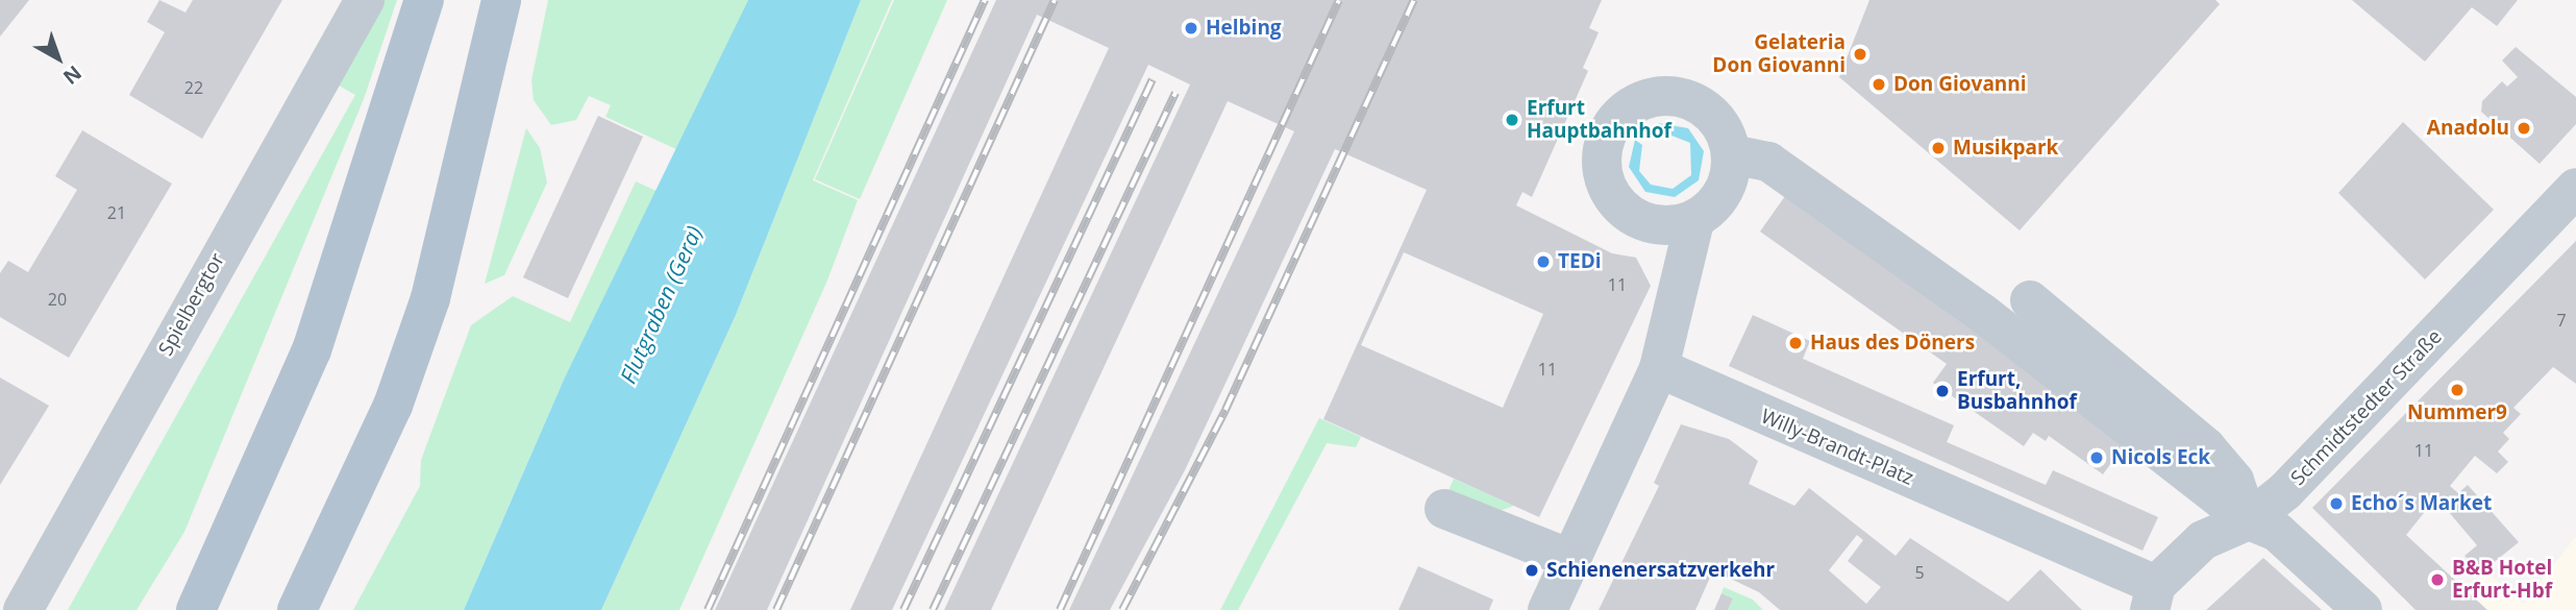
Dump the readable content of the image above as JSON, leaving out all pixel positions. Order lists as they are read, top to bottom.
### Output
{
  "streets": {
    "street": ["Spielbergtor", "Schmidtstedter Straße", "Willy-Brandt-Platz"]
  },
  "crossings": [
    ["Schmidtstedter Straße", "Willy-Brandt-Platz"]
  ],
  "water": ["Flutgraben (Gera)"],
  "places": [
    "Helbing",
    "Gelateria Don Giovanni",
    "Don Giovanni",
    "Erfurt Hauptbahnhof",
    "Anadolu",
    "Musikpark",
    "TEDi",
    "Haus des Döners",
    "Nummer9",
    "Erfurt, Busbahnhof",
    "Nicols Eck",
    "Echo´s Market",
    "Schienenersatzverkehr",
    "B&B Hotel Erfurt-Hbf"
  ],
  "house_numbers": [
    "22",
    "21",
    "11",
    "20",
    "7",
    "11",
    "11",
    "5"
  ],
  "north": "bottom right"
}
